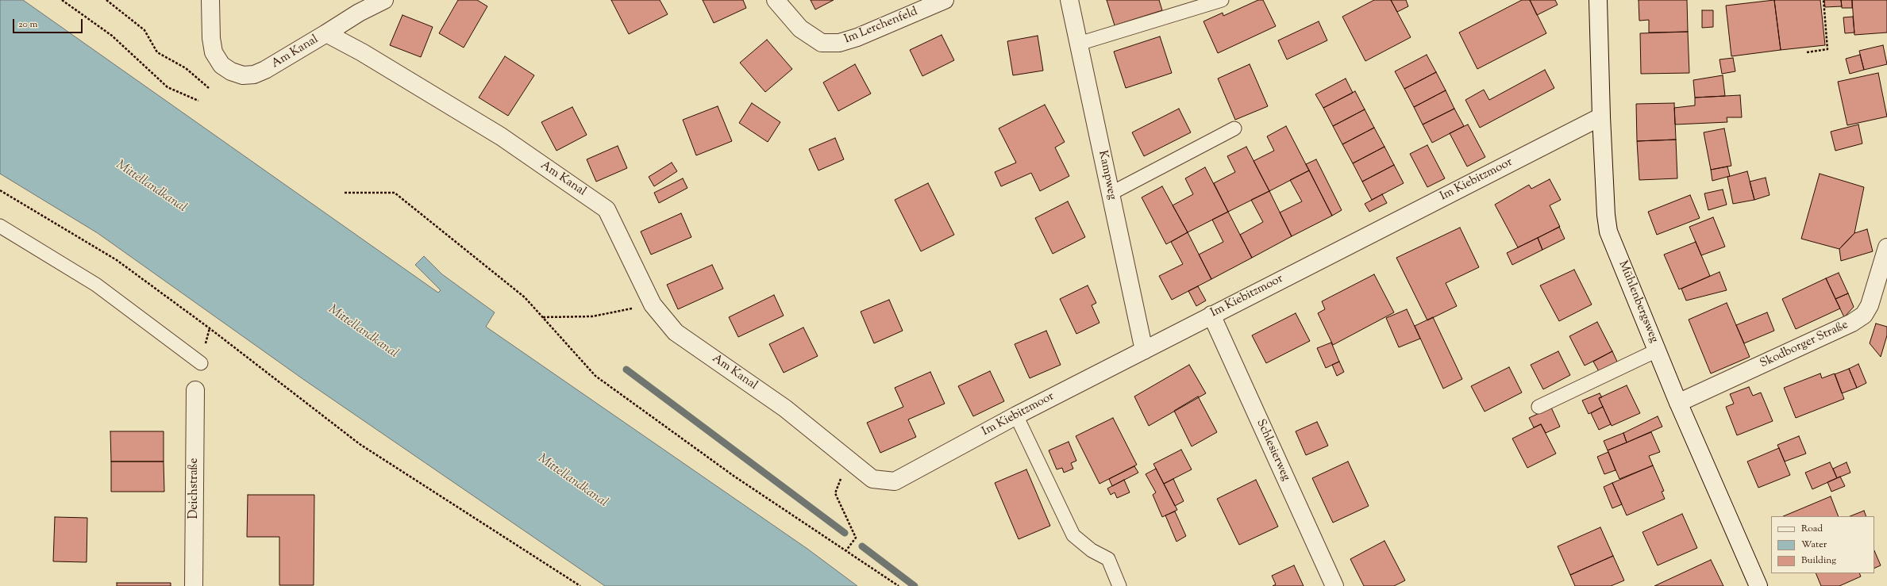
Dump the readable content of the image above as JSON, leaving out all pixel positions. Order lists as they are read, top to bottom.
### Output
{
  "streets": {
    "street": [
      "Im Lerchenfeld",
      "Am Kanal",
      "Kampweg",
      "Im Kiebitzmoor",
      "Mühlenbergsweg",
      "Skodborger Straße",
      "Schlesierweg",
      "Deichstraße"
    ]
  },
  "crossings": [
    ["Am Kanal", "Im Kiebitzmoor"],
    ["Kampweg", "Im Kiebitzmoor"],
    ["Im Kiebitzmoor", "Mühlenbergsweg"],
    ["Im Kiebitzmoor", "Schlesierweg"],
    ["Mühlenbergsweg", "Skodborger Straße"]
  ],
  "water": ["Mittellandkanal"],
  "legend": ["Road", "Water", "Building"],
  "scale_bar": "20 m"
}
